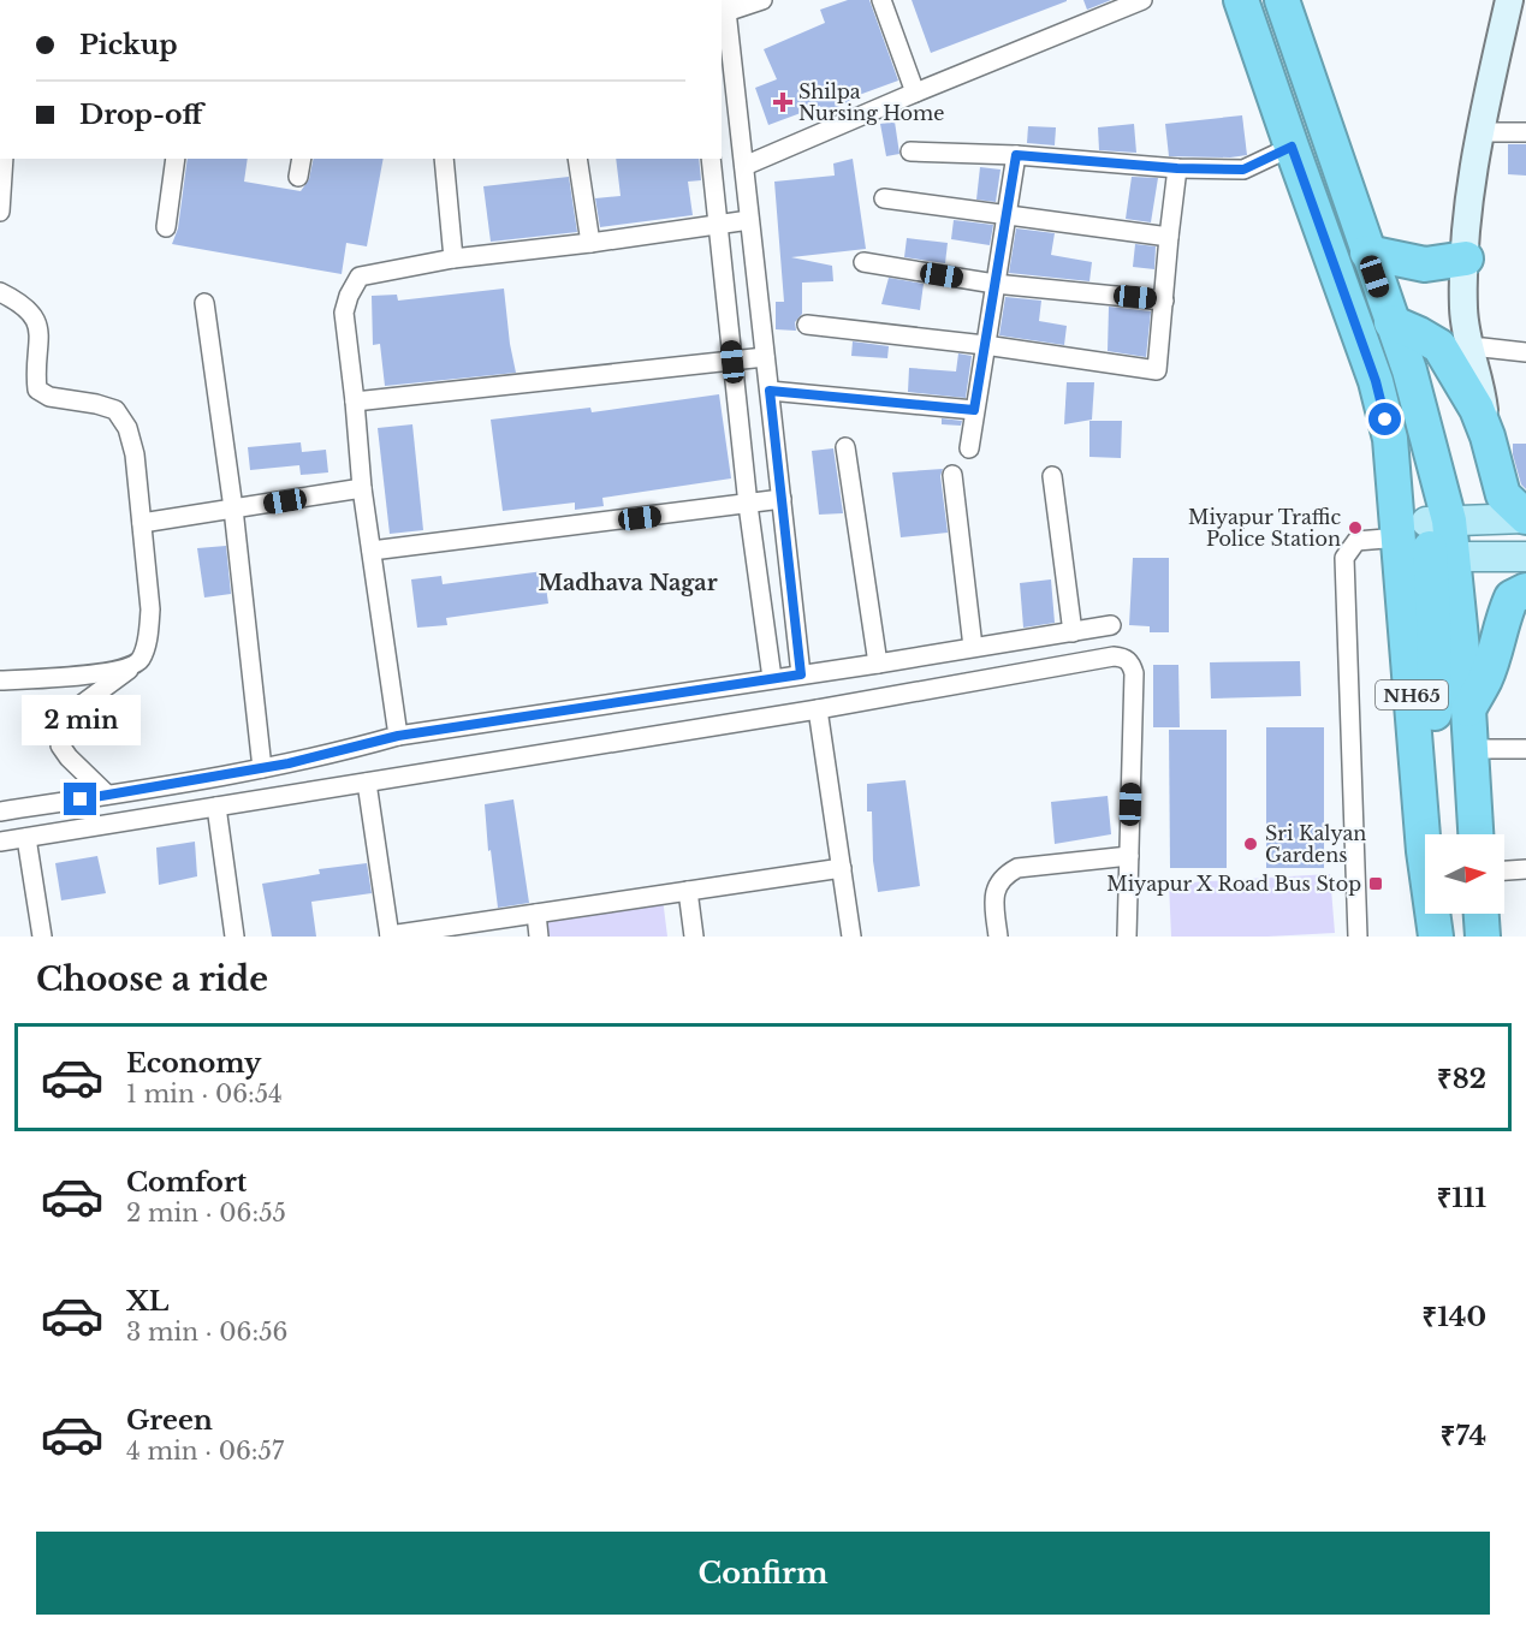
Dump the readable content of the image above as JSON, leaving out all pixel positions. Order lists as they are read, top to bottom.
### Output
{
  "streets": {
    "highway": ["NH65"]
  },
  "districts": ["Madhava Nagar"],
  "places": {
    "health": ["Shilpa Nursing Home"],
    "other": ["Miyapur Traffic Police Station", "Sri Kalyan Gardens"],
    "transit": ["Miyapur X Road Bus Stop"]
  },
  "north": "right",
  "page": {
    "banner": ["Pickup", "Drop-off"],
    "bubble": "2 min",
    "heading": "Choose a ride",
    "list": [
      {
        "name": "Economy",
        "note": "1 min · 06:54",
        "value": "₹82"
      },
      {
        "name": "Comfort",
        "note": "2 min · 06:55",
        "value": "₹111"
      },
      {
        "name": "XL",
        "note": "3 min · 06:56",
        "value": "₹140"
      },
      {
        "name": "Green",
        "note": "4 min · 06:57",
        "value": "₹74"
      }
    ],
    "buttons": "Confirm"
  }
}
